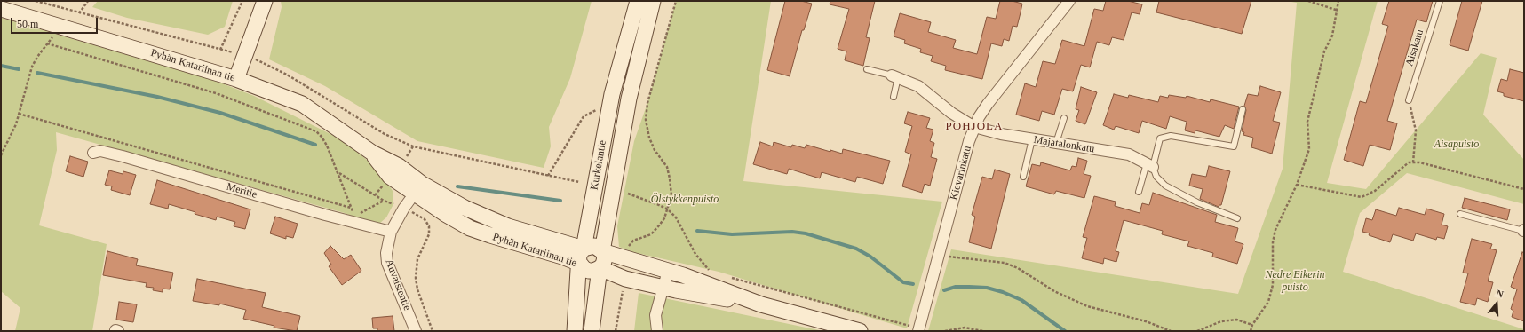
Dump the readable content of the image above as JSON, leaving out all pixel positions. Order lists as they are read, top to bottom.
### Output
{
  "streets": {
    "street": [
      "Pyhän Katariinan tie",
      "Majatalonkatu",
      "Kurkelantie",
      "Kievarinkatu",
      "Meritie",
      "Auvaistentie"
    ],
    "lane": ["Aisakatu"]
  },
  "crossings": [
    ["Pyhän Katariinan tie", "Kurkelantie"],
    ["Pyhän Katariinan tie", "Auvaistentie"],
    ["Majatalonkatu", "Kievarinkatu"],
    ["Meritie", "Auvaistentie"]
  ],
  "districts": ["POHJOLA"],
  "parks": ["Aisapuisto", "Ölstykkenpuisto", "Nedre Eikerin puisto"],
  "scale_bar": "50 m",
  "north": "top"
}
